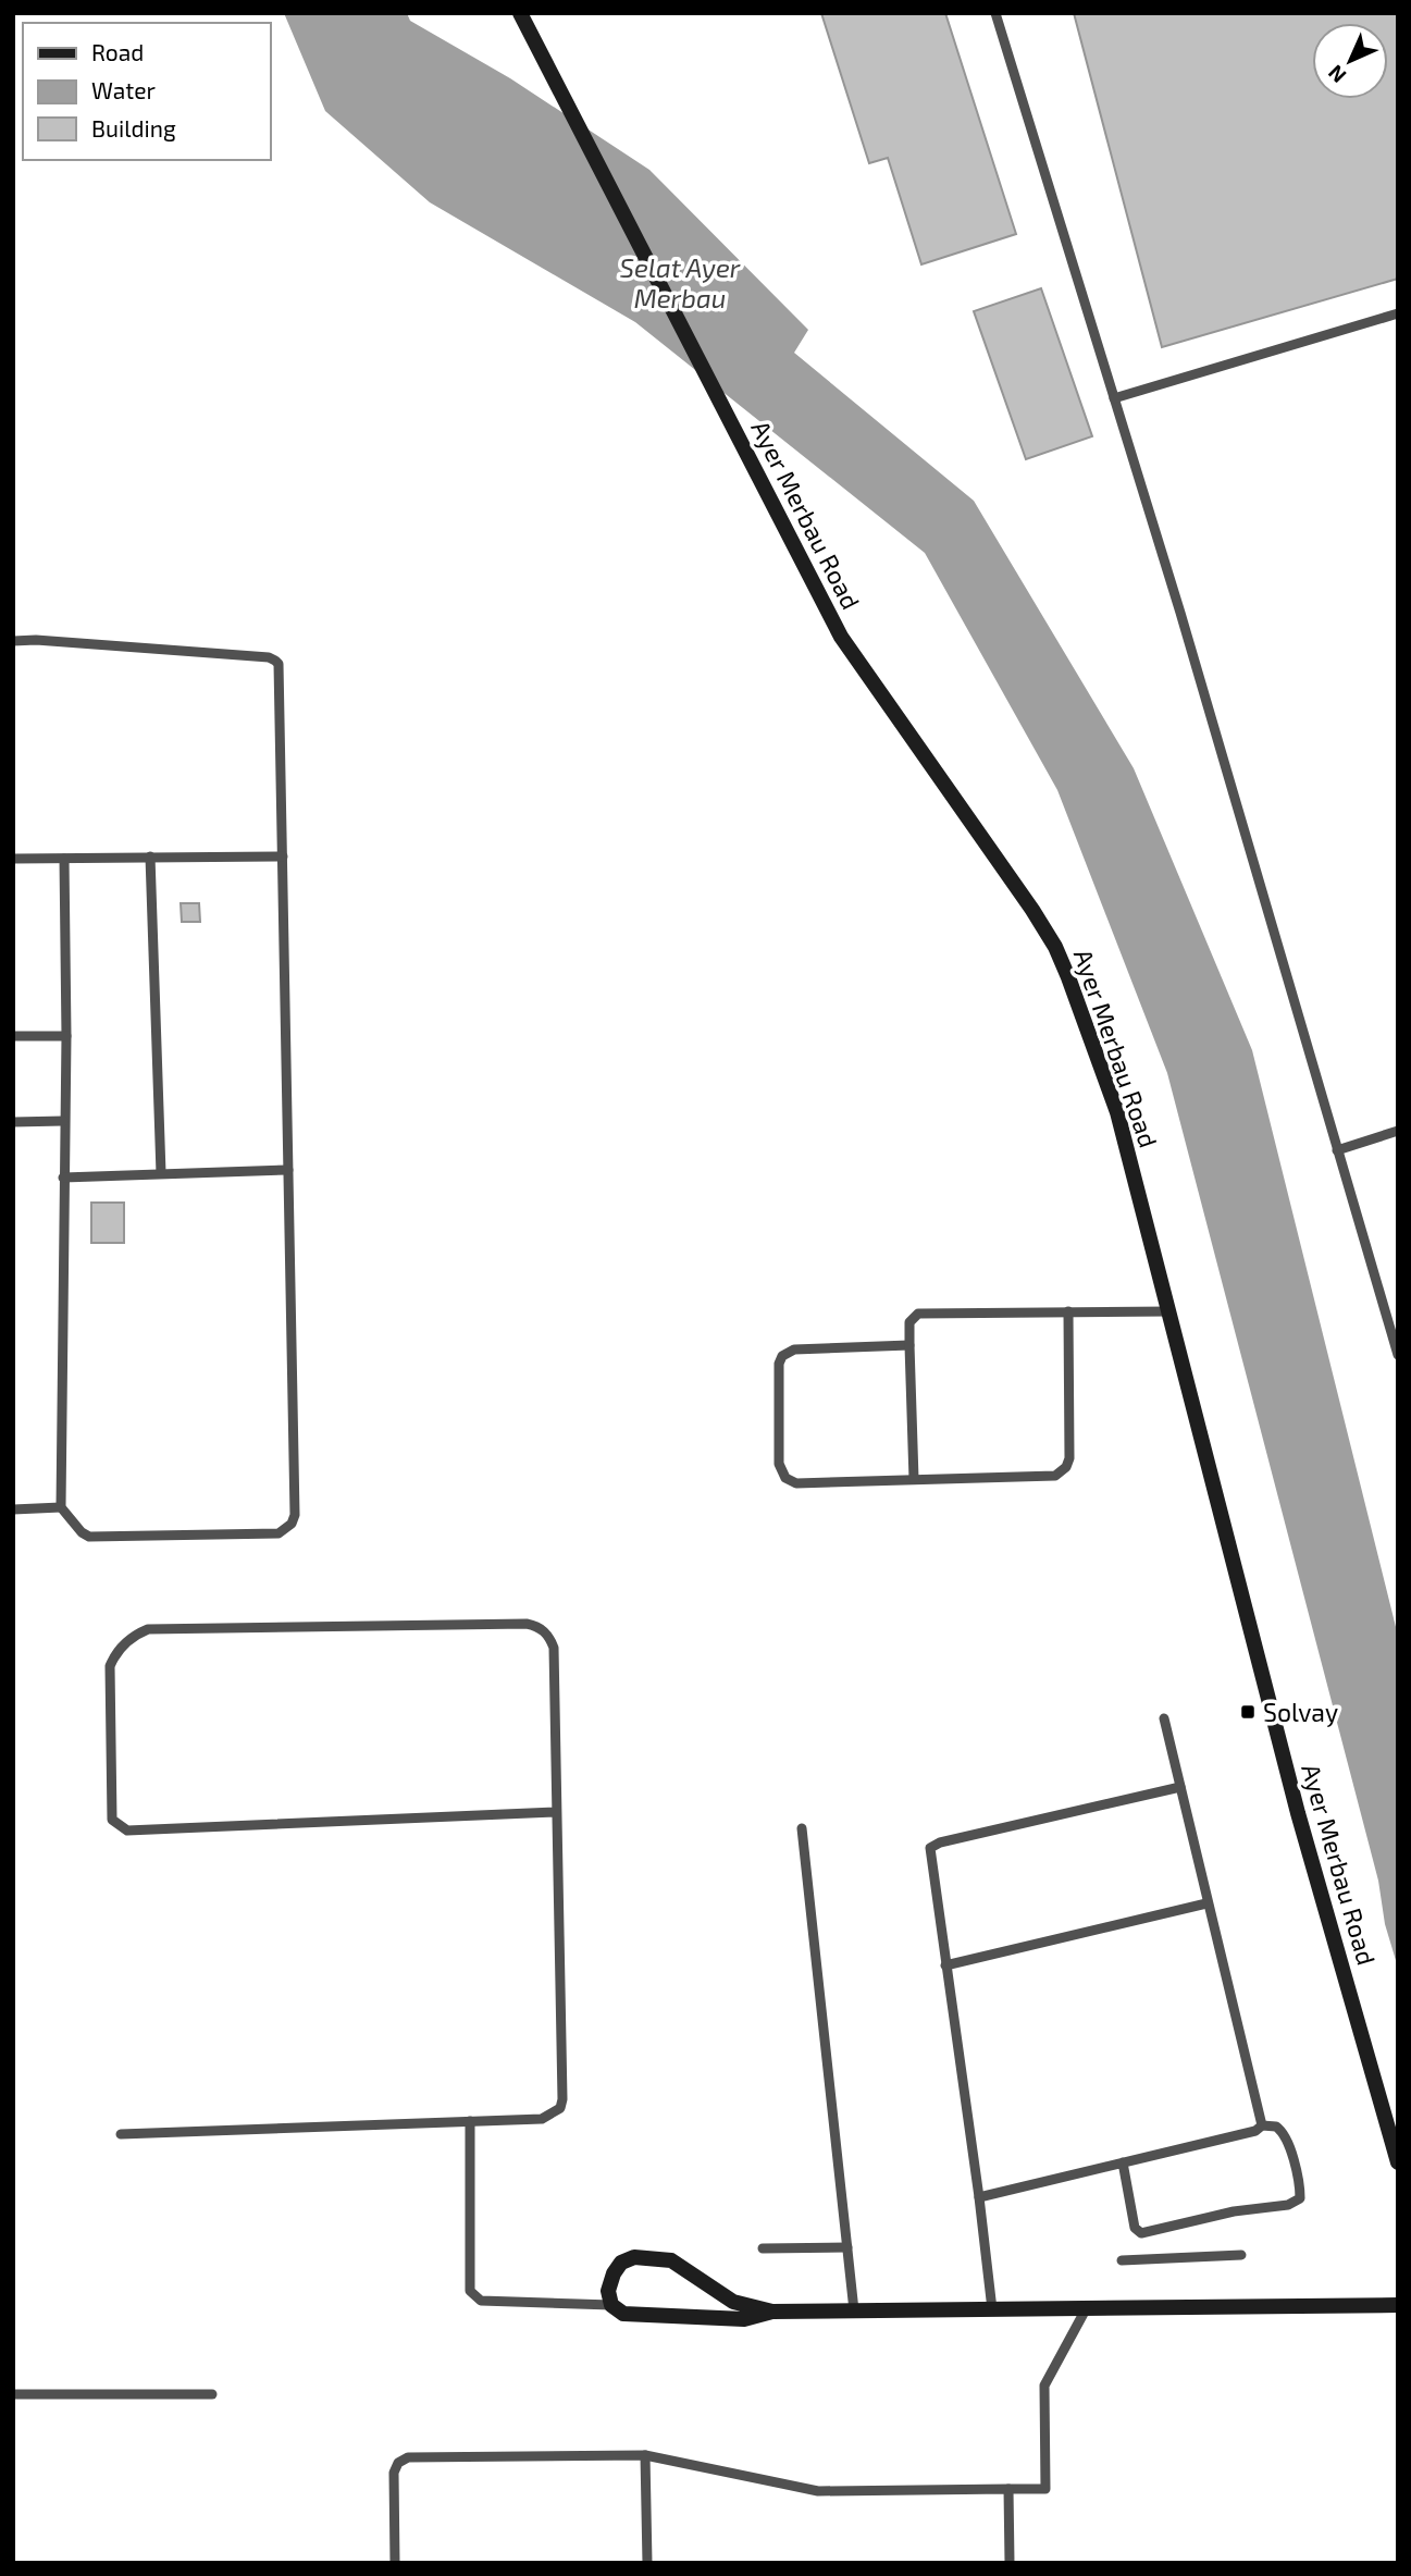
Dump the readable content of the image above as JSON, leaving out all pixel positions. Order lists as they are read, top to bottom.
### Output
{
  "streets": {
    "street": ["Ayer Merbau Road"]
  },
  "water": ["Selat Ayer Merbau"],
  "places": {
    "transit": ["Solvay"]
  },
  "legend": ["Road", "Water", "Building"],
  "north": "bottom left"
}
